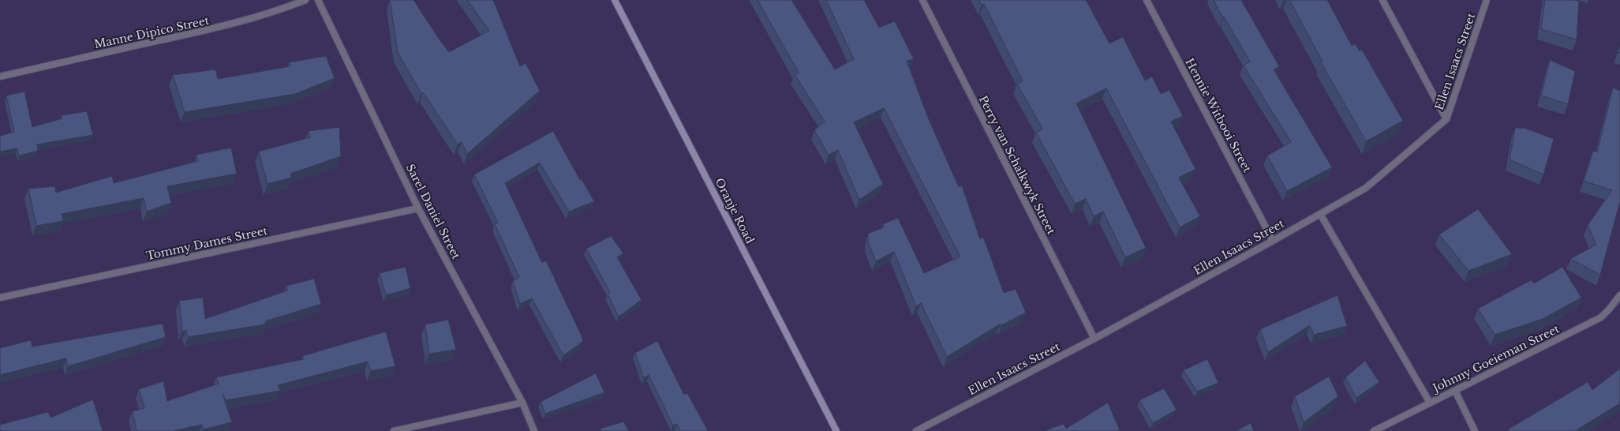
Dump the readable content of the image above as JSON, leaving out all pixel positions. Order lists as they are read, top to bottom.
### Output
{
  "streets": {
    "street": [
      "Manne Dipico Street",
      "Ellen Isaacs Street",
      "Hennie Witbooi Street",
      "Perry van Schalkwyk Street",
      "Oranje Road",
      "Sarel Daniel Street",
      "Tommy Dames Street",
      "Johnny Goeieman Street"
    ]
  },
  "crossings": [
    ["Ellen Isaacs Street", "Hennie Witbooi Street"],
    ["Ellen Isaacs Street", "Perry van Schalkwyk Street"],
    ["Sarel Daniel Street", "Tommy Dames Street"]
  ]
}
